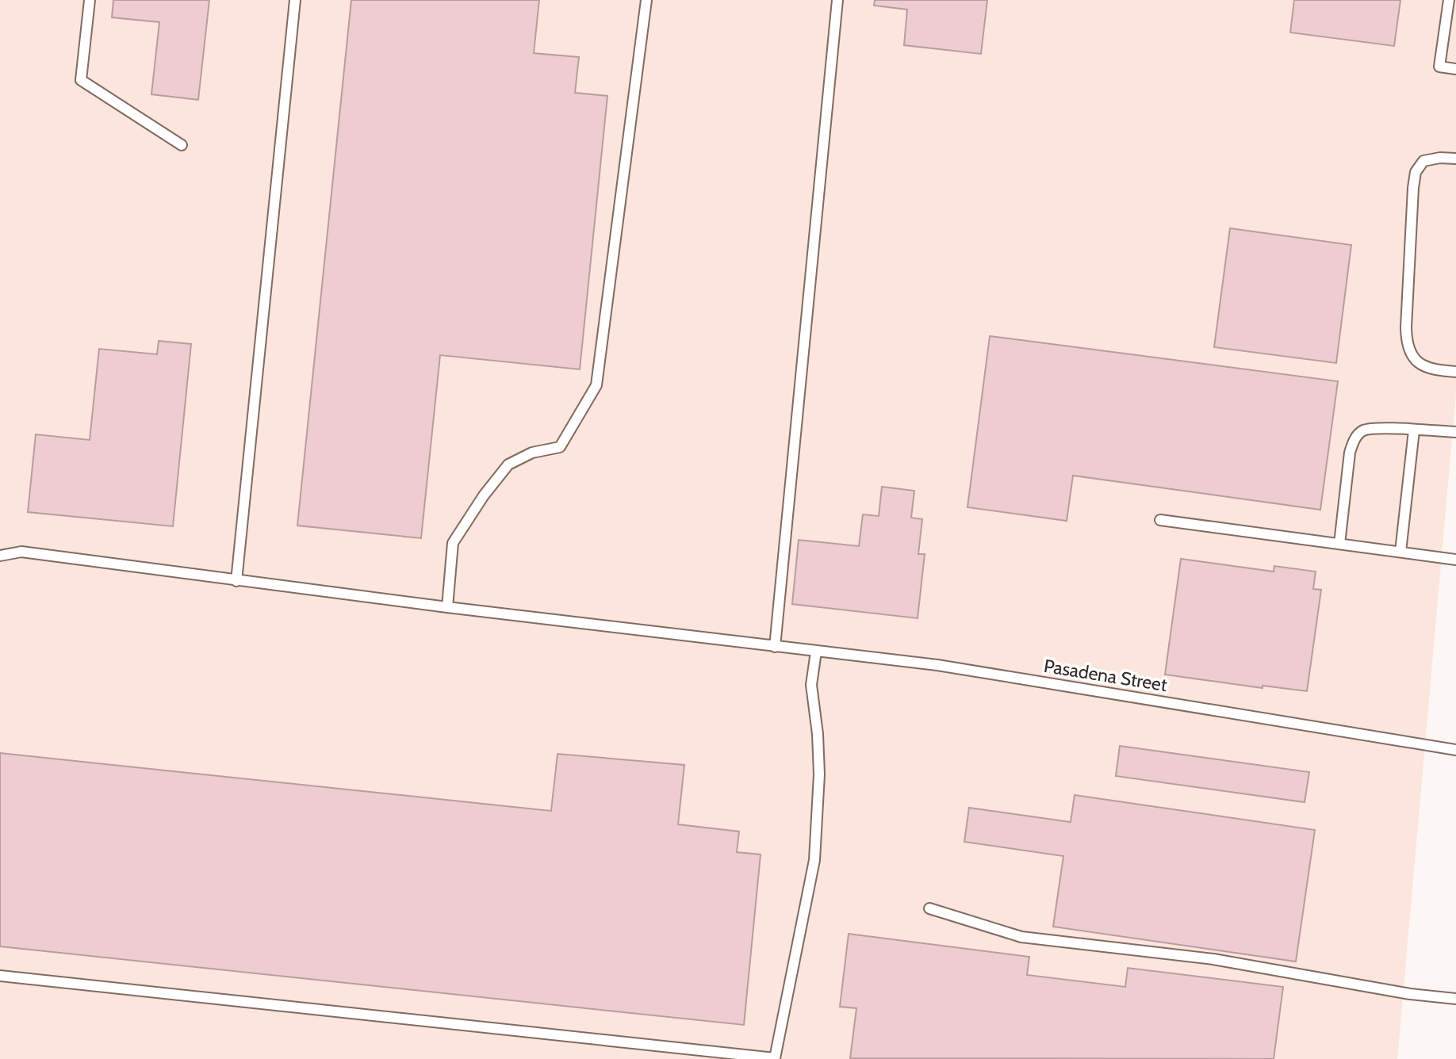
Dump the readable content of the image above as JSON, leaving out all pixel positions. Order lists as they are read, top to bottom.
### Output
{
  "streets": {
    "lane": ["Pasadena Street"]
  }
}
